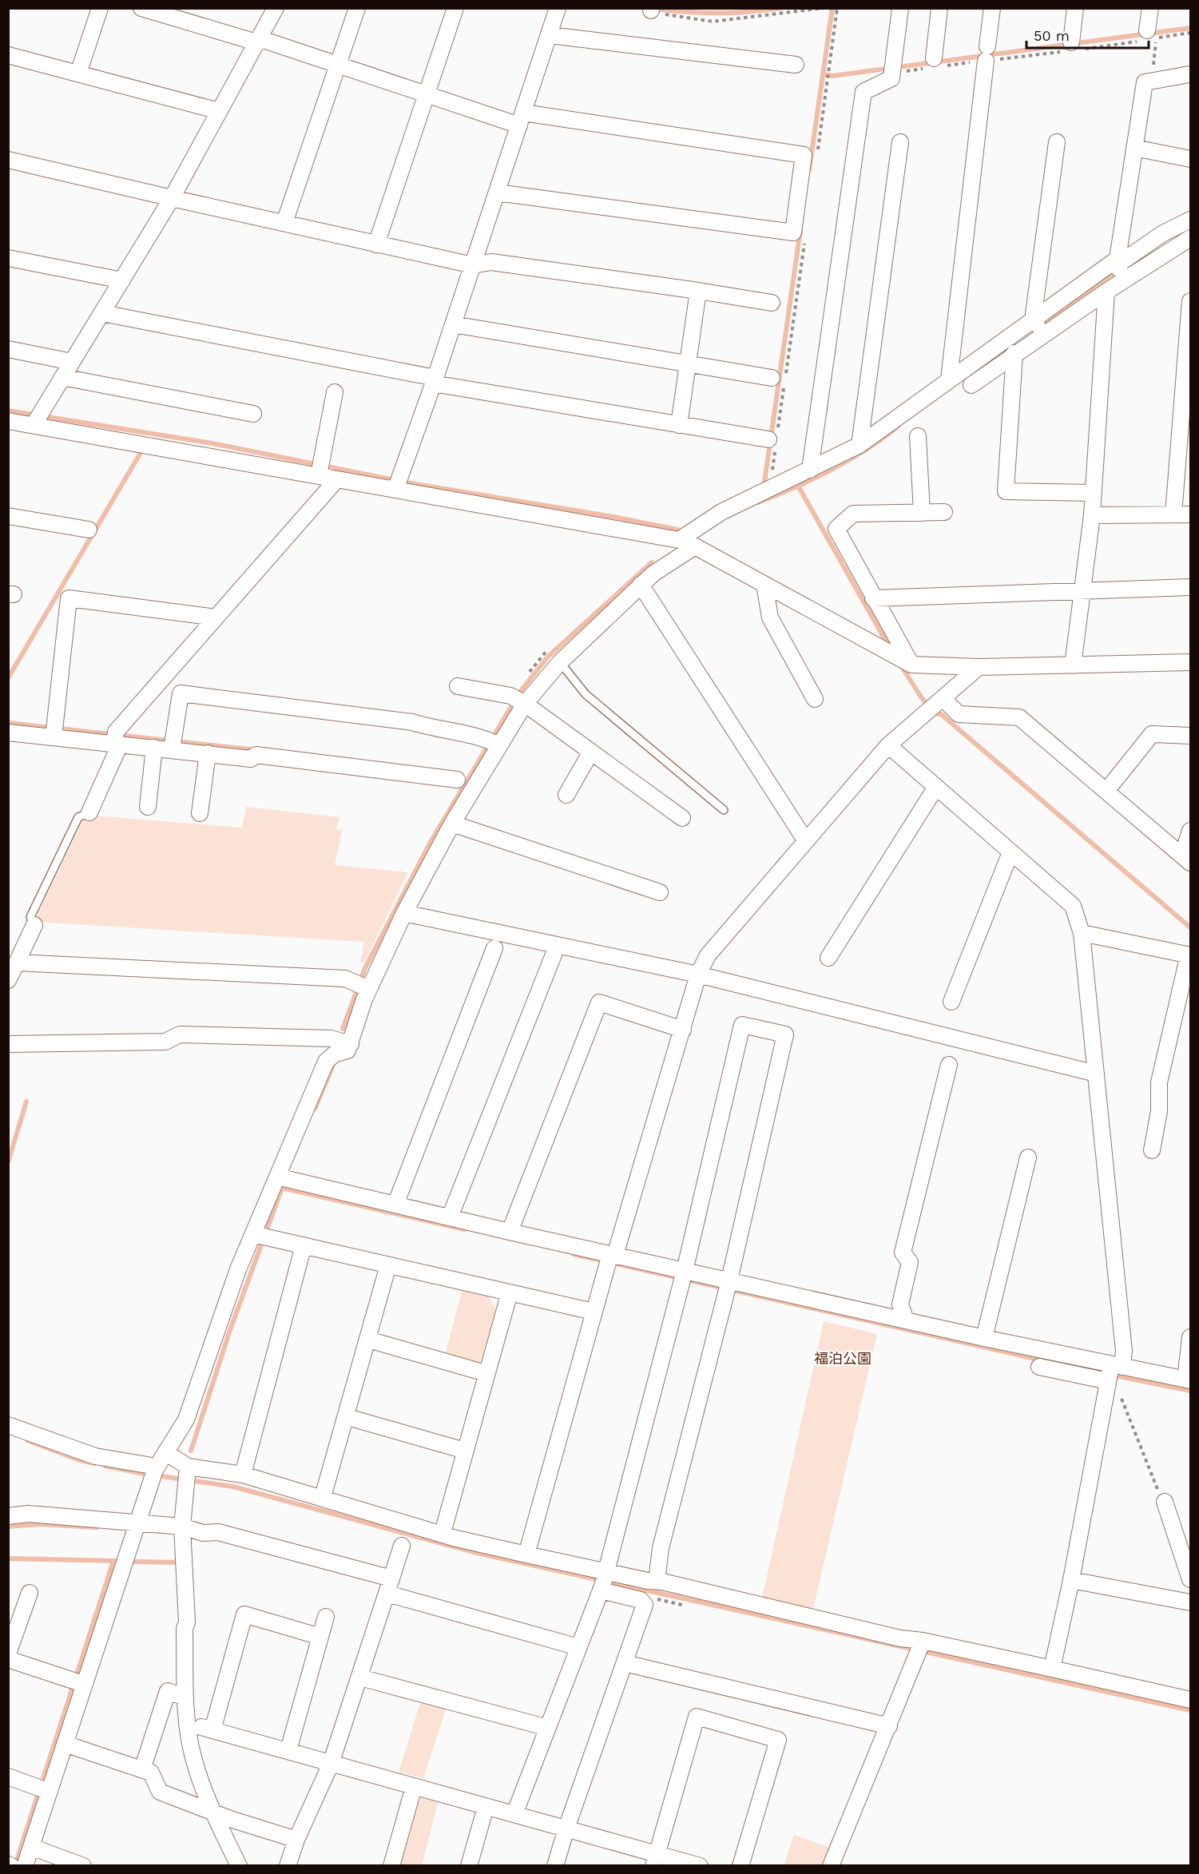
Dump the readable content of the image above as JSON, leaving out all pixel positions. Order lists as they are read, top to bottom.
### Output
{
  "parks": ["福泊公園"],
  "scale_bar": "50 m"
}
